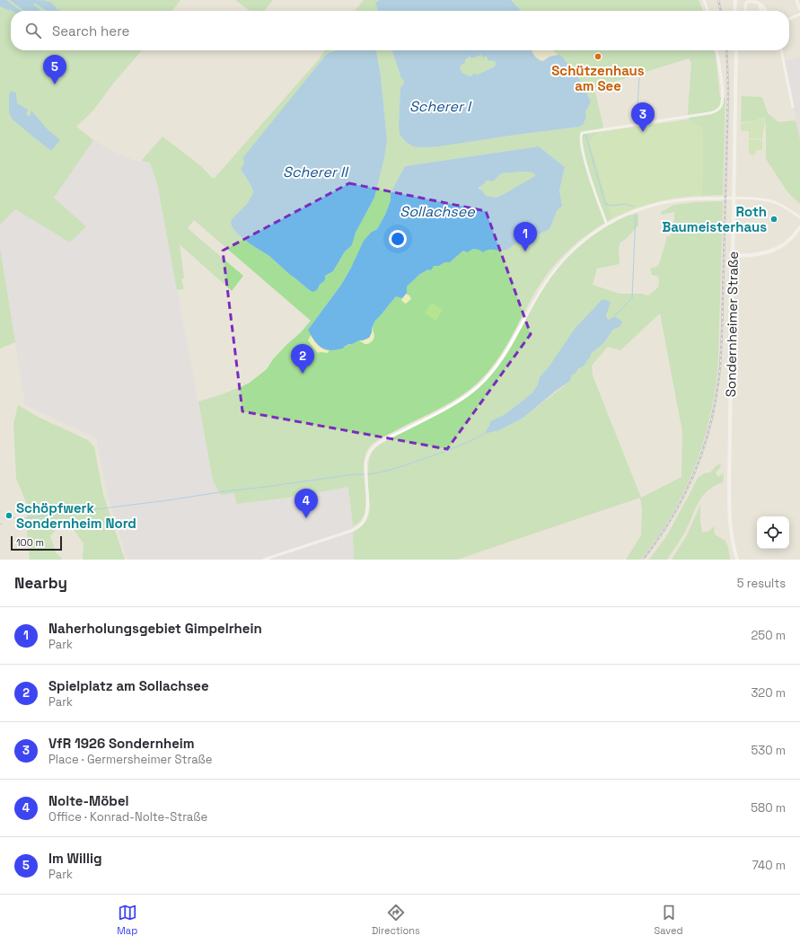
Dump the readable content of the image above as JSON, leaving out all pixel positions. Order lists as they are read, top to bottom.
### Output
{
  "streets": {
    "main road": ["Sondernheimer Straße"]
  },
  "water": ["Scherer I", "Scherer II", "Sollachsee"],
  "places": ["Schützenhaus am See", "Roth Baumeisterhaus", "Schöpfwerk Sondernheim Nord"],
  "scale_bar": "100 m",
  "page": {
    "search": "Search here",
    "pins": [
      "5",
      "3",
      "1",
      "2",
      "4"
    ],
    "scale": "100 m",
    "heading": ["Nearby", "5 results"],
    "list": [
      {
        "mark": "1",
        "name": "Naherholungsgebiet Gimpelrhein",
        "note": "Park",
        "value": "250 m"
      },
      {
        "mark": "2",
        "name": "Spielplatz am Sollachsee",
        "note": "Park",
        "value": "320 m"
      },
      {
        "mark": "3",
        "name": "VfR 1926 Sondernheim",
        "note": "Place · Germersheimer Straße",
        "value": "530 m"
      },
      {
        "mark": "4",
        "name": "Nolte-Möbel",
        "note": "Office · Konrad-Nolte-Straße",
        "value": "580 m"
      },
      {
        "mark": "5",
        "name": "Im Willig",
        "note": "Park",
        "value": "740 m"
      }
    ],
    "nav": ["Map", "Directions", "Saved"]
  }
}
